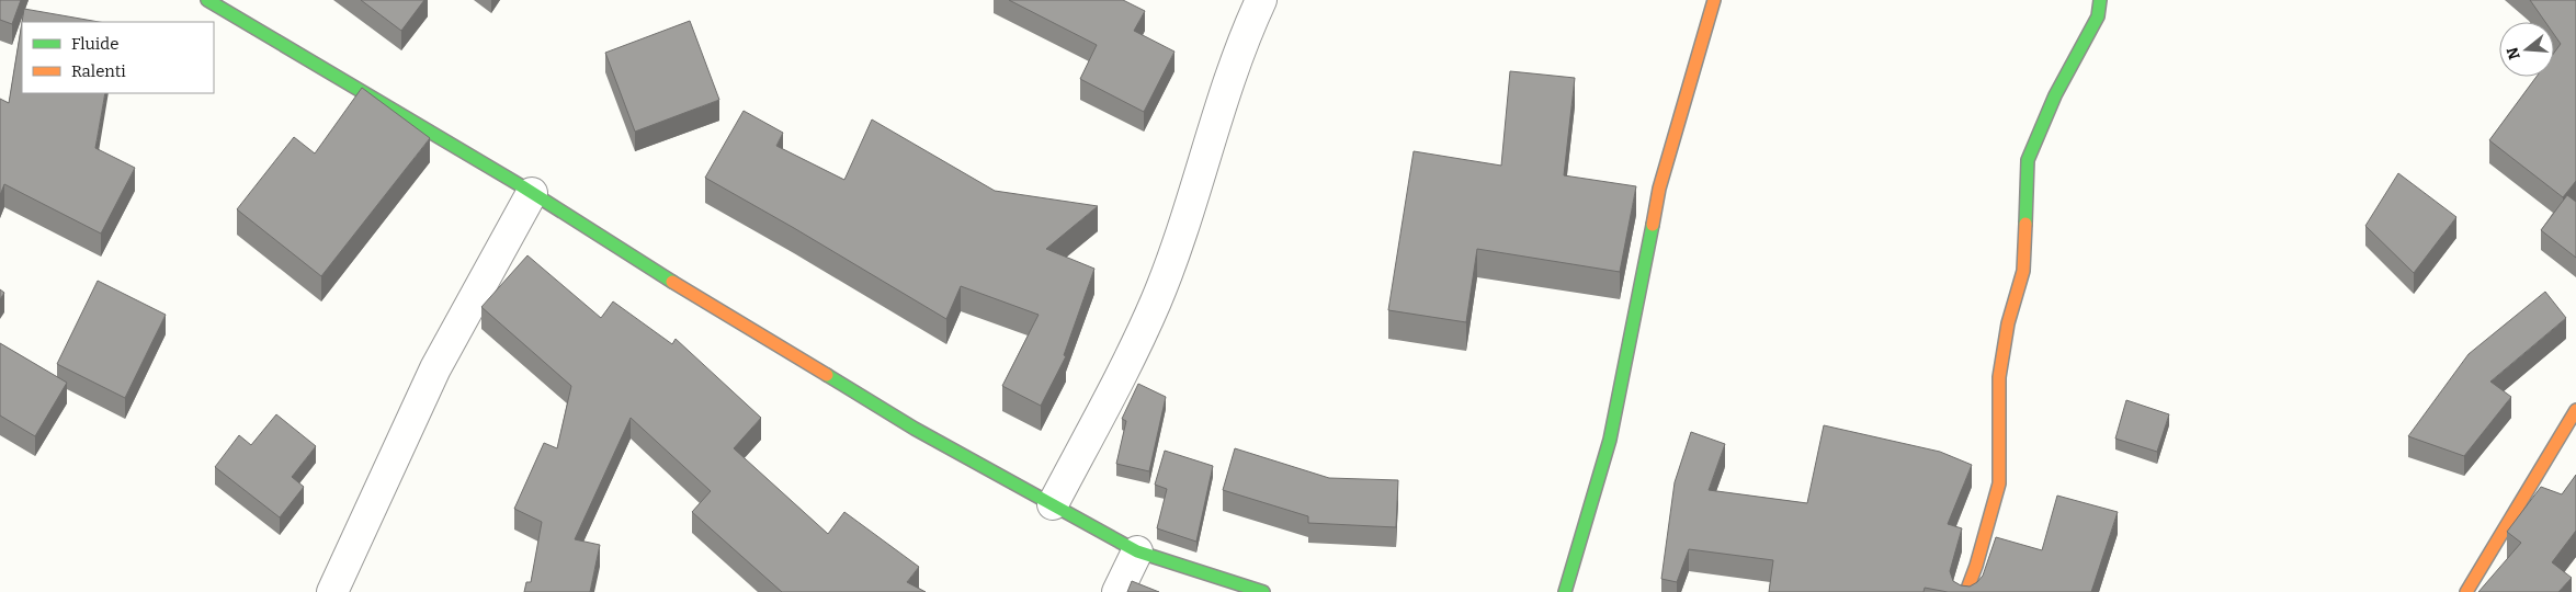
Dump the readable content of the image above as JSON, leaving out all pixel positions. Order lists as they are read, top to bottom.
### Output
{
  "legend": ["Fluide", "Ralenti"],
  "north": "left"
}
